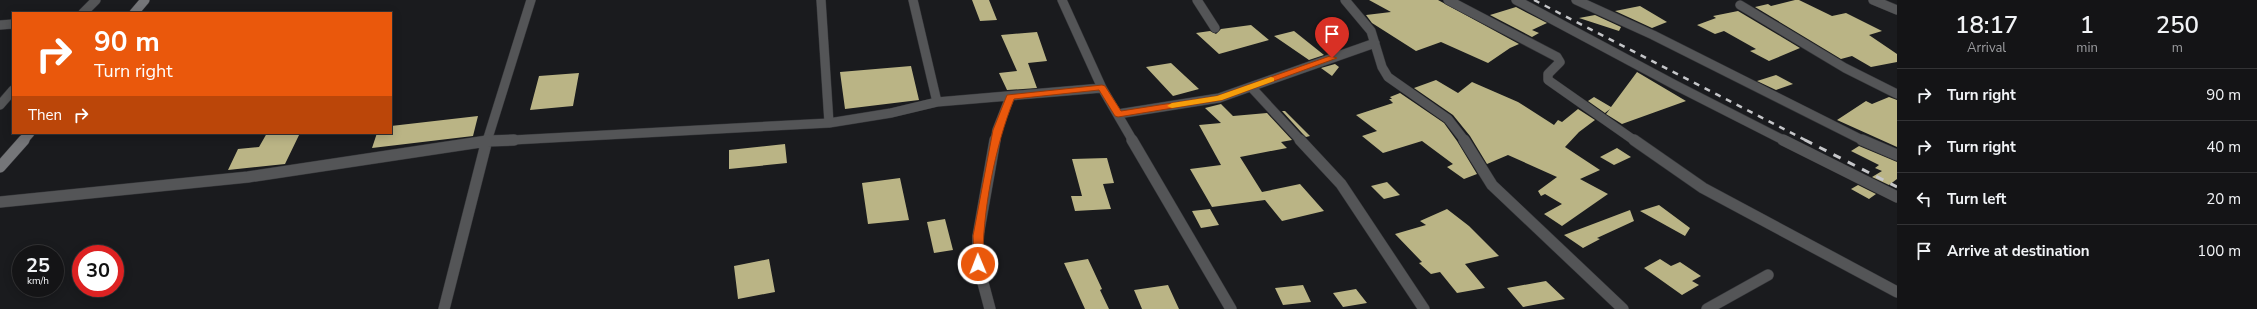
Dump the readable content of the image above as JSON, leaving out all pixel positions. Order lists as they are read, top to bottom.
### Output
{
  "page": {
    "eta": [
      "18:17",
      "Arrival",
      "1",
      "min",
      "250",
      "m"
    ],
    "turn": ["90 m", "Turn right"],
    "list": [
      {
        "name": "Turn right",
        "value": "90 m"
      },
      {
        "name": "Turn right",
        "value": "40 m"
      },
      {
        "name": "Turn left",
        "value": "20 m"
      },
      {
        "name": "Arrive at destination",
        "value": "100 m"
      }
    ],
    "then": "Then",
    "speed": "25 km/h",
    "limit": "30"
  }
}
